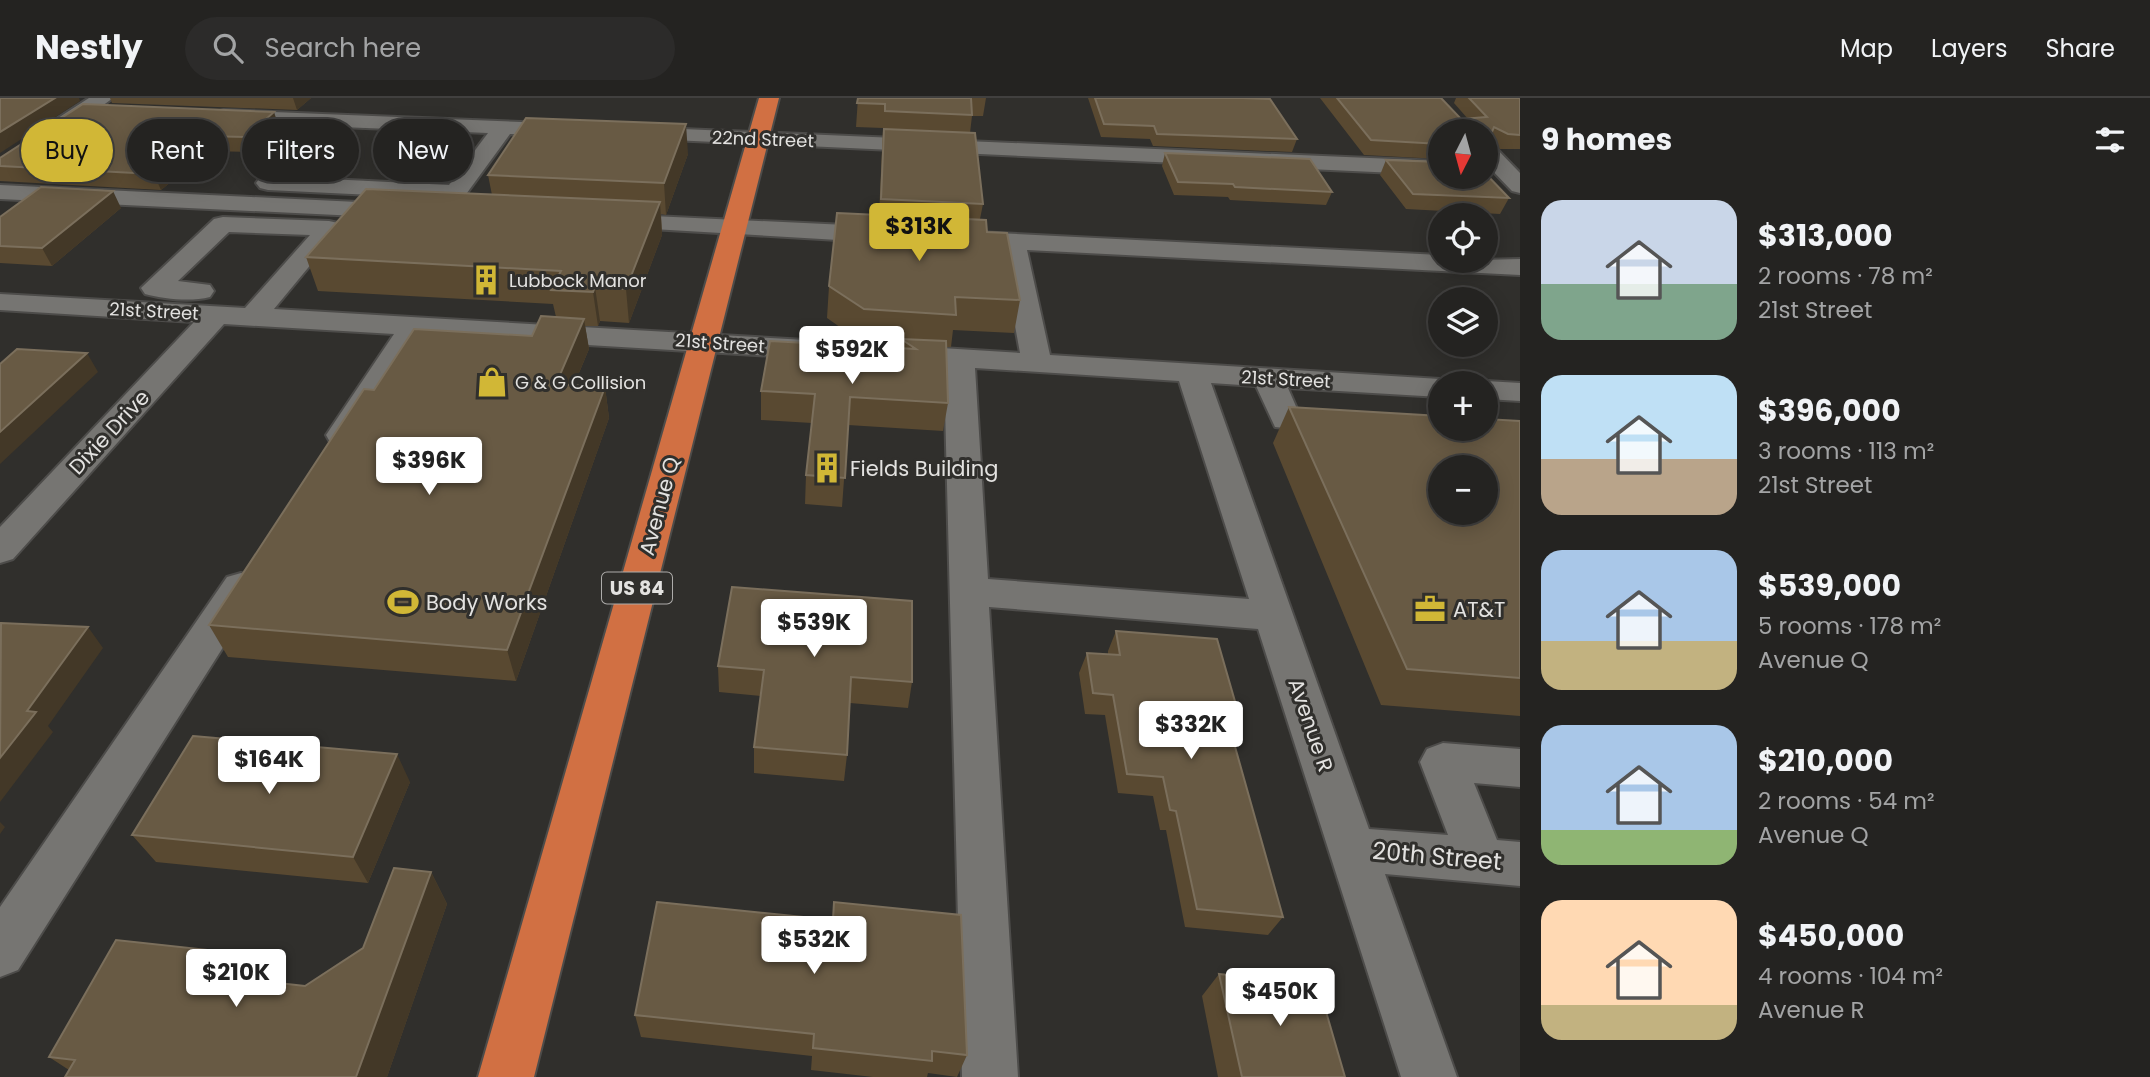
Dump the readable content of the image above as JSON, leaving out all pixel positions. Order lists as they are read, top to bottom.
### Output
{
  "streets": {
    "highway": ["Avenue Q", "US 84"],
    "street": [
      "22nd Street",
      "21st Street",
      "Dixie Drive",
      "Avenue R",
      "20th Street"
    ]
  },
  "crossings": [
    ["22nd Street", "Avenue Q"],
    ["21st Street", "Dixie Drive"],
    ["21st Street", "Avenue Q"],
    ["21st Street", "Avenue R"],
    ["Avenue R", "20th Street"]
  ],
  "places": {
    "building": ["Lubbock Manor", "Fields Building"],
    "shop": ["G & G Collision"],
    "sports": ["Body Works"],
    "office": ["AT&T"]
  },
  "north": "bottom",
  "page": {
    "header": "Nestly",
    "search": "Search here",
    "nav": ["Map", "Layers", "Share"],
    "heading": "9 homes",
    "map_buttons": ["+", "−"],
    "chip": [
      "Buy",
      "Rent",
      "Filters",
      "New"
    ],
    "list": [
      {
        "name": "$313,000",
        "note": "2 rooms · 78 m² · 21st Street"
      },
      {
        "name": "$396,000",
        "note": "3 rooms · 113 m² · 21st Street"
      },
      {
        "name": "$539,000",
        "note": "5 rooms · 178 m² · Avenue Q"
      },
      {
        "name": "$210,000",
        "note": "2 rooms · 54 m² · Avenue Q"
      },
      {
        "name": "$450,000",
        "note": "4 rooms · 104 m² · Avenue R"
      }
    ],
    "price": [
      "$313K",
      "$592K",
      "$396K",
      "$539K",
      "$332K",
      "$164K",
      "$532K",
      "$210K",
      "$450K"
    ]
  }
}
